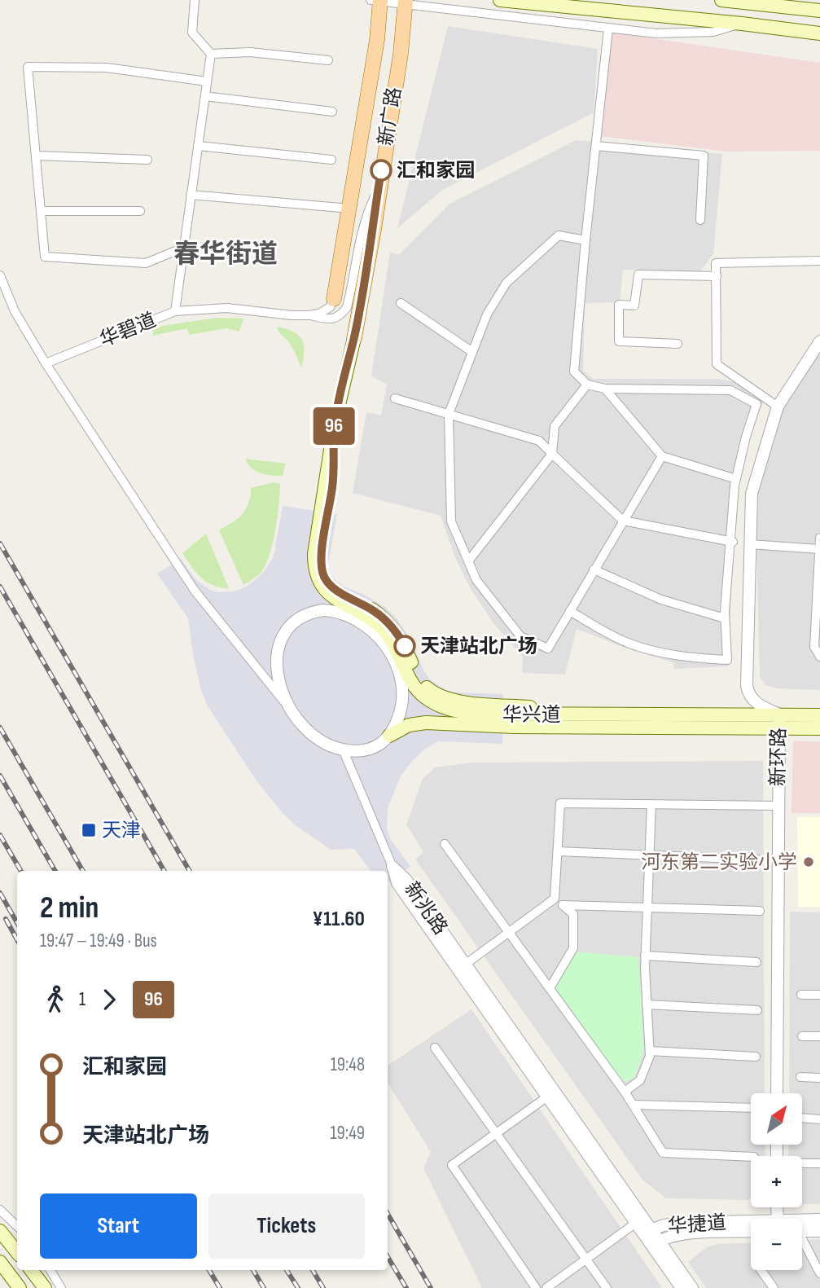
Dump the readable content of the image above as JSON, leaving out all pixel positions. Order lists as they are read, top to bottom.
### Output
{
  "streets": {
    "main road": ["新广路", "华兴道"],
    "street": [
      "华碧道",
      "新环路",
      "新兆路",
      "华捷道"
    ]
  },
  "crossings": [
    ["新广路", "华碧道"],
    ["新广路", "华兴道"],
    ["华兴道", "新环路"],
    ["新兆路", "华捷道"]
  ],
  "districts": ["春华街道"],
  "places": {
    "other": ["汇和家园", "天津站北广场", "河东第二实验小学"],
    "transit": ["天津"]
  },
  "lines": ["bus line 96"],
  "north": "top right",
  "page": {
    "on_map": "96",
    "heading": ["2 min", "19:47 – 19:49 · Bus", "¥11.60"],
    "legs": ["1", "96"],
    "list": [
      {
        "name": "汇和家园",
        "value": "19:48"
      },
      {
        "name": "天津站北广场",
        "value": "19:49"
      }
    ],
    "map_buttons": ["+", "−"],
    "buttons": ["Start", "Tickets"]
  }
}
